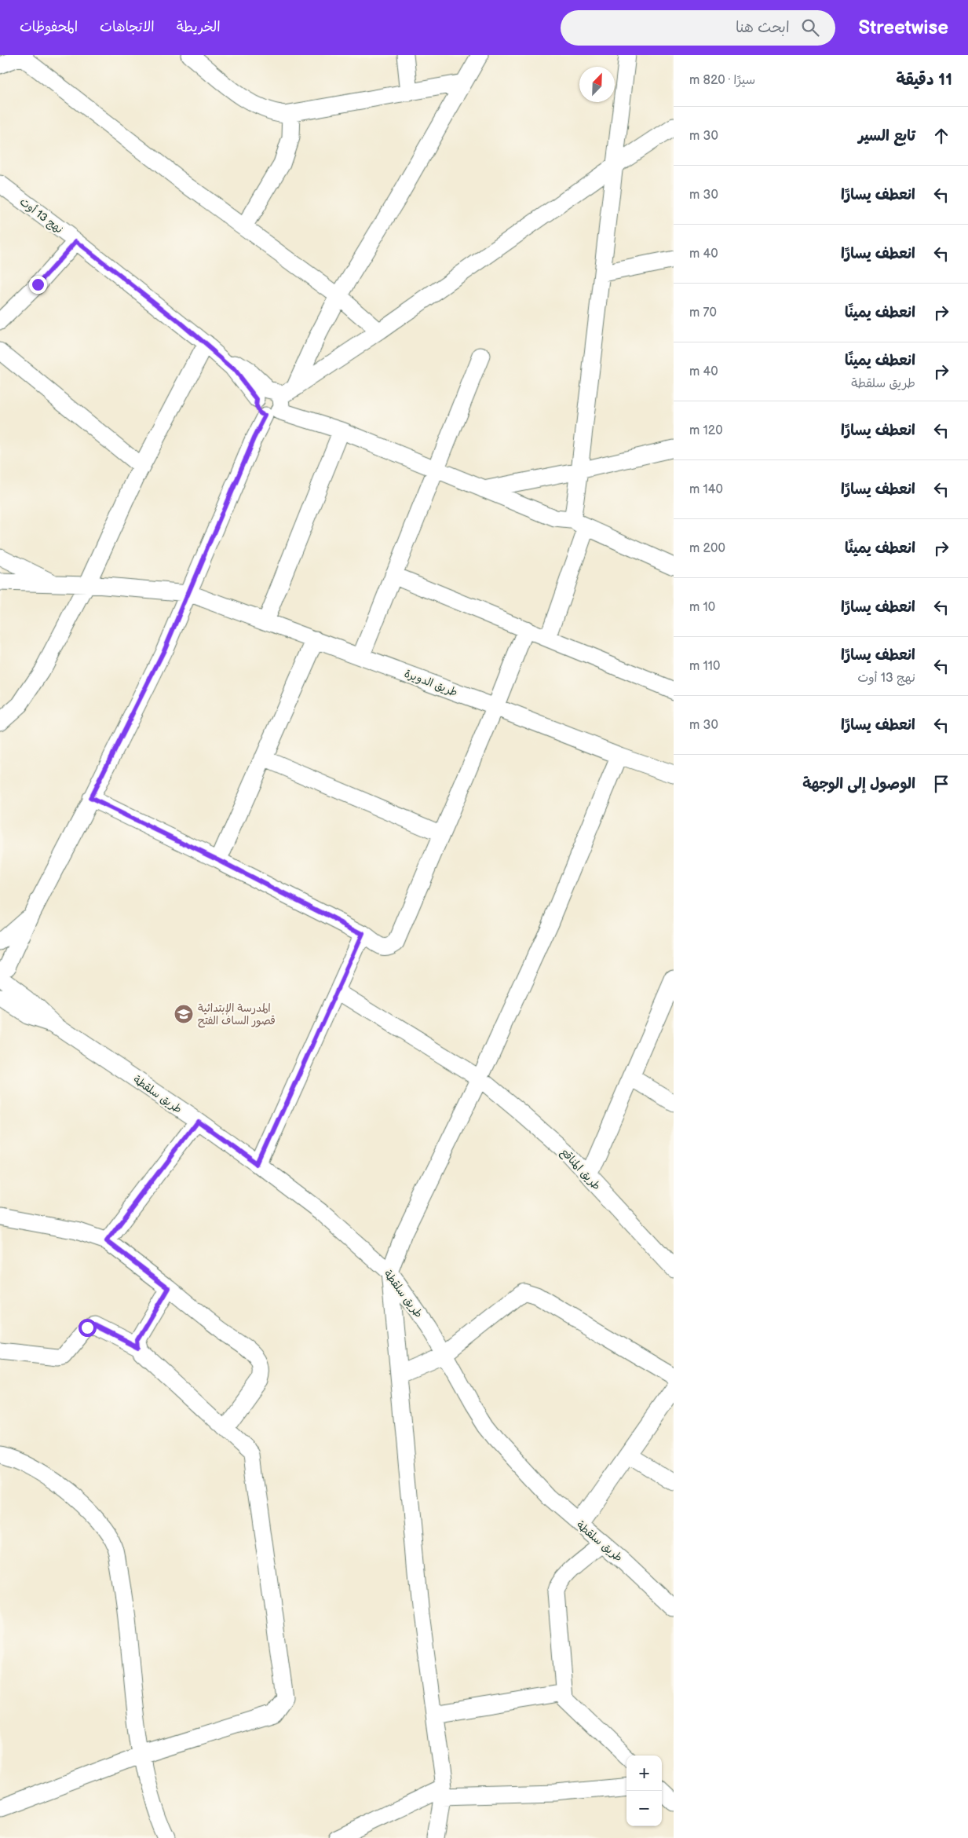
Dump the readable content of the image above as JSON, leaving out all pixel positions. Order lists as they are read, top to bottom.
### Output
{
  "streets": {
    "street": [
      "نهج 13 أوت",
      "طريق الدويرة",
      "طريق سلقطة",
      "طريق المناقع"
    ]
  },
  "places": {
    "school or university": ["المدرسة الإبتدائية قصور الساف الفتح"]
  },
  "north": "top right",
  "page": {
    "header": "Streetwise",
    "search": "ابحث هنا",
    "nav": ["الخريطة", "الاتجاهات", "المحفوظات"],
    "heading": ["11 دقيقة", "سيرًا · 820 m"],
    "list": [
      ["تابع السير", "30 m"],
      ["انعطف يسارًا", "30 m"],
      ["انعطف يسارًا", "40 m"],
      ["انعطف يمينًا", "70 m"],
      ["انعطف يمينًا", "طريق سلقطة", "40 m"],
      ["انعطف يسارًا", "120 m"],
      ["انعطف يسارًا", "140 m"],
      ["انعطف يمينًا", "200 m"],
      ["انعطف يسارًا", "10 m"],
      ["انعطف يسارًا", "نهج 13 أوت", "110 m"],
      ["انعطف يسارًا", "30 m"],
      "الوصول إلى الوجهة"
    ],
    "map_buttons": ["+", "−"]
  }
}
